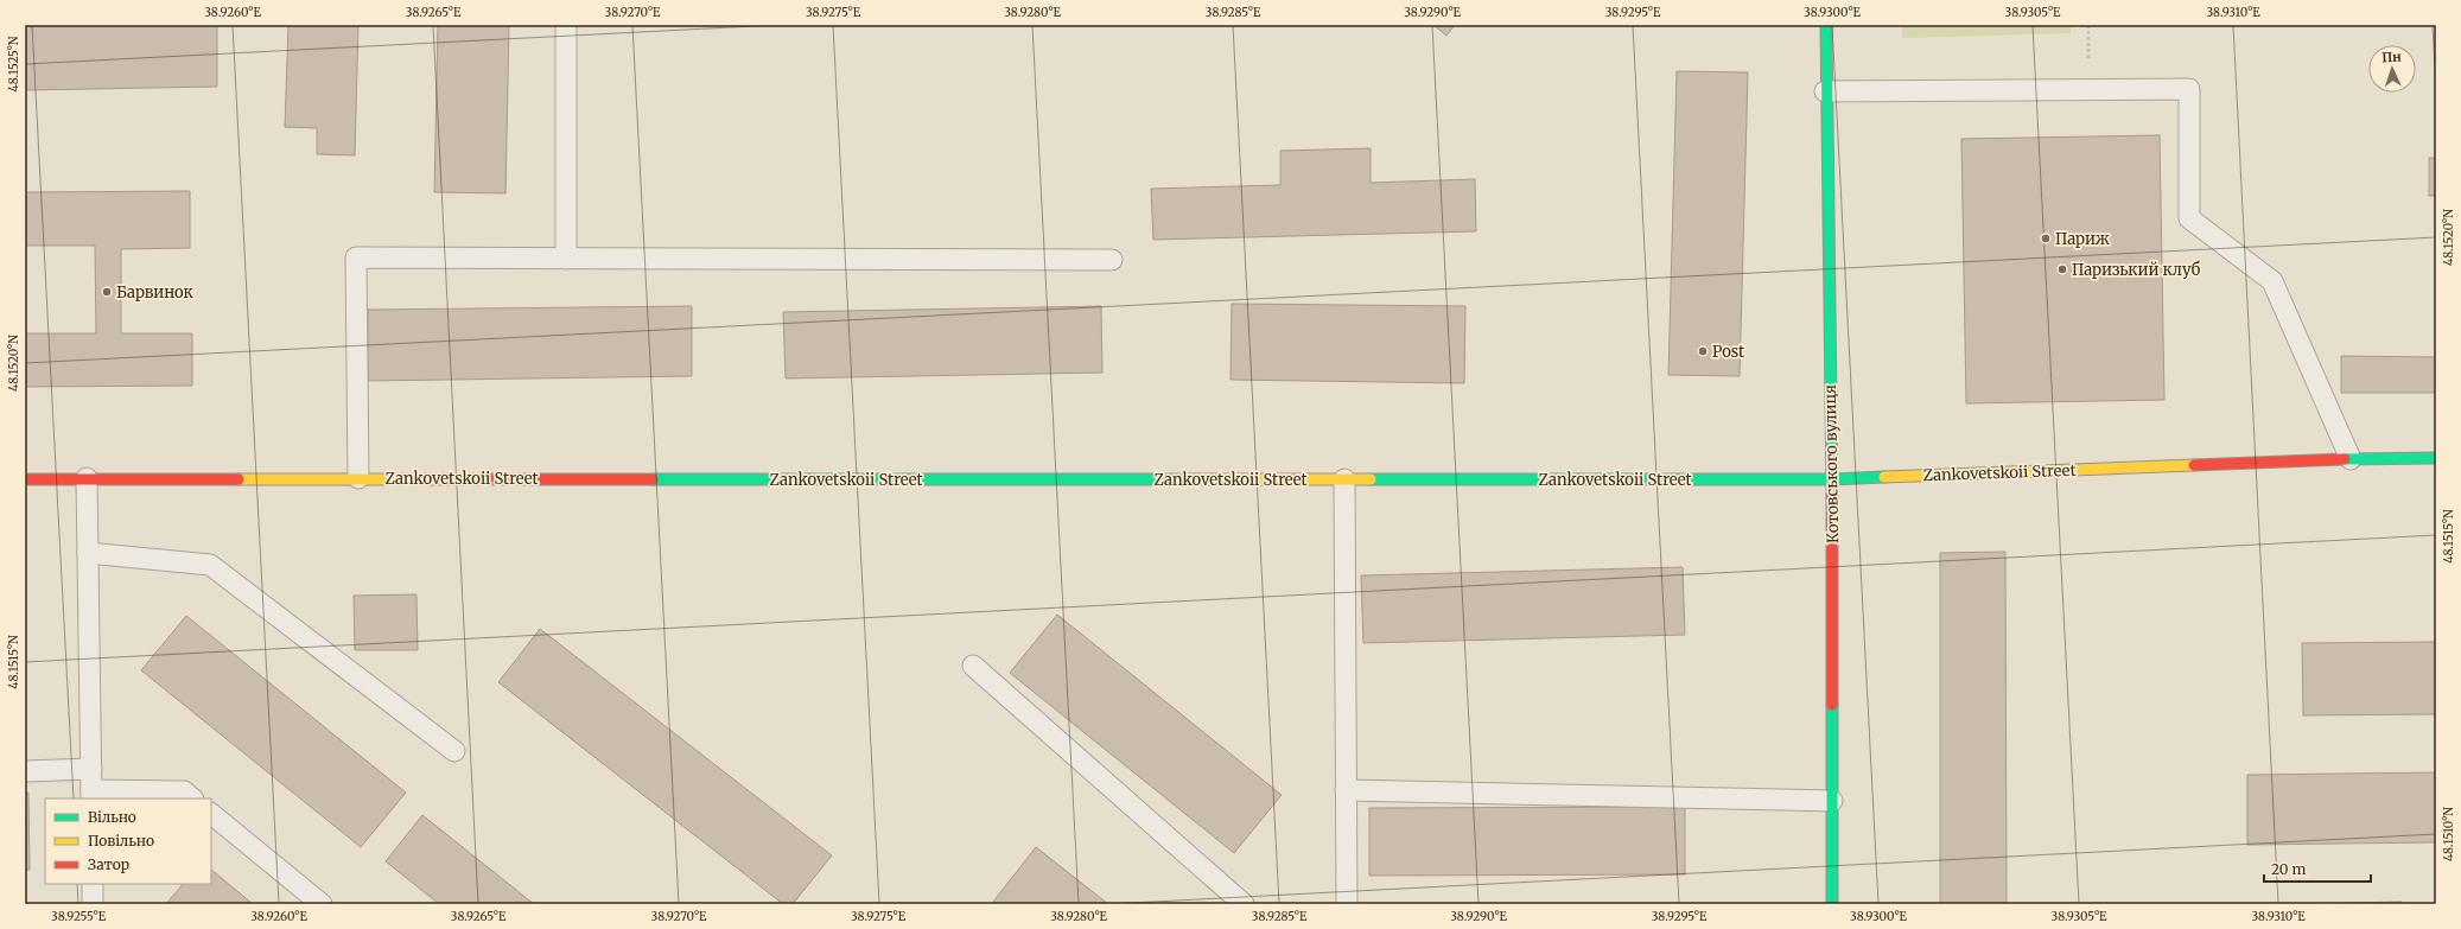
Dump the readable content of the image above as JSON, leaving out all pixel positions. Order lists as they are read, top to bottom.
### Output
{
  "streets": {
    "street": ["Котовського вулиця", "Zankovetskoii Street"]
  },
  "crossings": [
    ["Котовського вулиця", "Zankovetskoii Street"]
  ],
  "places": [
    "Париж",
    "Паризький клуб",
    "Барвинок",
    "Post"
  ],
  "legend": ["Вільно", "Повільно", "Затор"],
  "scale_bar": "20 m",
  "north": "top",
  "coordinates": [
    "38.9260°E",
    "38.9265°E",
    "38.9270°E",
    "38.9275°E",
    "38.9280°E",
    "38.9285°E",
    "38.9290°E",
    "38.9295°E",
    "38.9300°E",
    "38.9305°E",
    "38.9310°E",
    "48.1525°N",
    "48.1520°N",
    "48.1515°N",
    "48.1510°N",
    "38.9255°E"
  ]
}
